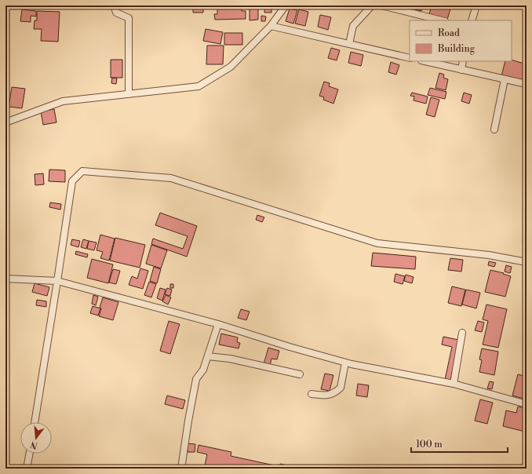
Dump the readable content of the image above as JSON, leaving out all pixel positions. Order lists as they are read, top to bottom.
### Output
{
  "legend": ["Road", "Building"],
  "scale_bar": "100 m",
  "north": "bottom"
}
